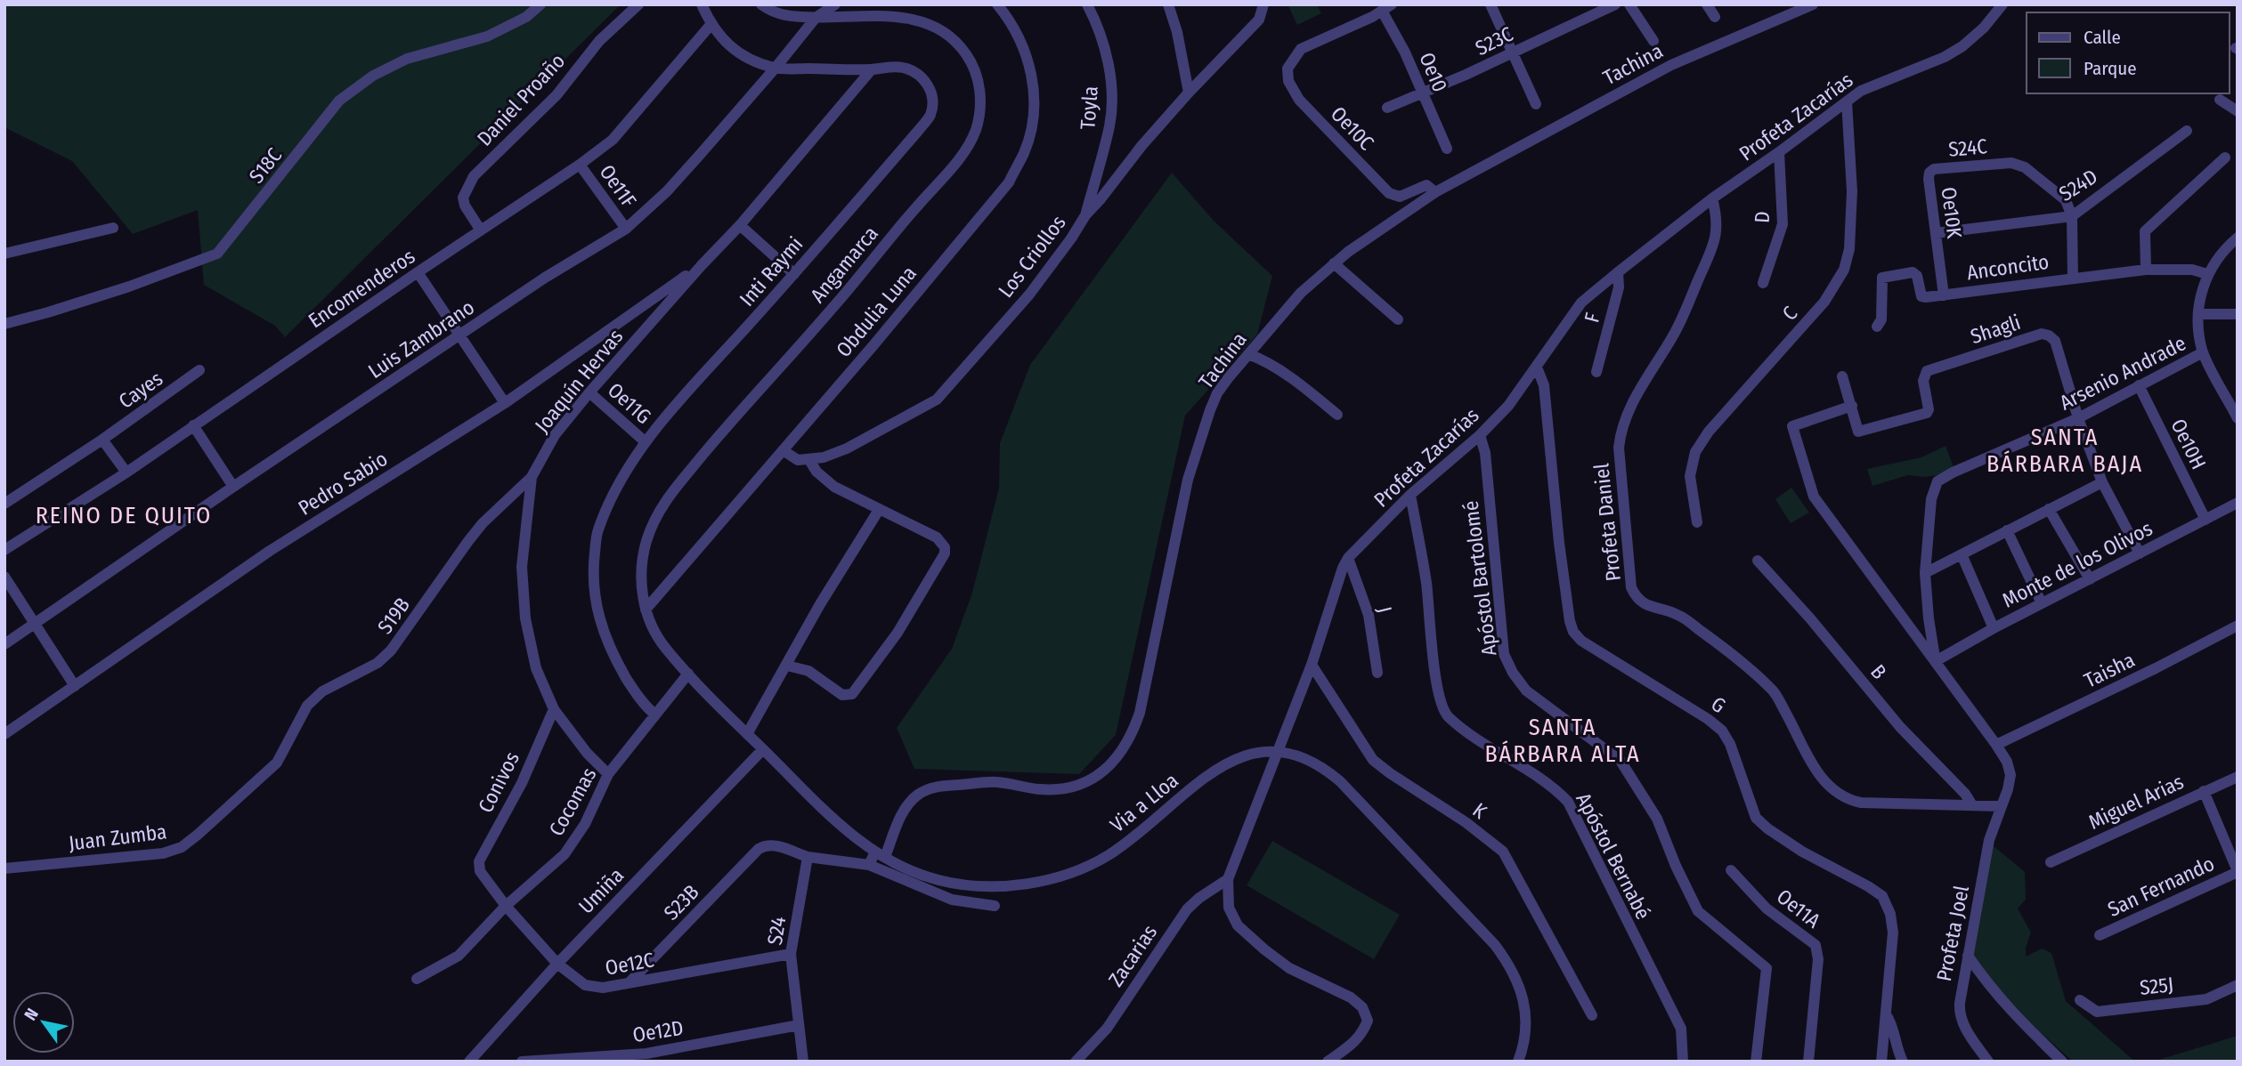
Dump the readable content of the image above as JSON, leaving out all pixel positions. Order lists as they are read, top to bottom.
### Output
{
  "streets": {
    "street": [
      "S23C",
      "Tachina",
      "Oe10",
      "Daniel Proaño",
      "Toyla",
      "Profeta Zacarías",
      "Oe10C",
      "S24C",
      "S18C",
      "S24D",
      "Oe11F",
      "Oe10K",
      "D",
      "Los Criollos",
      "Angamarca",
      "Anconcito",
      "Inti Raymi",
      "Encomenderos",
      "Obdulia Luna",
      "C",
      "F",
      "Shagli",
      "Luis Zambrano",
      "Arsenio Andrade",
      "Joaquín Hervas",
      "Cayes",
      "Oe11G",
      "Oe10H",
      "Pedro Sabio",
      "Profeta Daniel",
      "Monte de los Olivos",
      "Apóstol Bartolomé",
      "J",
      "S19B",
      "Taisha",
      "B",
      "G",
      "Conivos",
      "Cocomas",
      "Miguel Arias",
      "Via a Lloa",
      "K",
      "Juan Zumba",
      "Apóstol Bernabé",
      "San Fernando",
      "Umiña",
      "S23B",
      "Oe11A",
      "S24",
      "Profeta Joel",
      "Zacarias",
      "Oe12C",
      "S25J",
      "Oe12D"
    ]
  },
  "crossings": [
    ["S23C", "Oe10"],
    ["Tachina", "Oe10C"],
    ["Tachina", "Via a Lloa"],
    ["Oe10", "Oe10C"],
    ["Daniel Proaño", "Encomenderos"],
    ["Toyla", "Los Criollos"],
    ["Profeta Zacarías", "D"],
    ["Profeta Zacarías", "C"],
    ["Profeta Zacarías", "F"],
    ["Profeta Zacarías", "Profeta Daniel"],
    ["Profeta Zacarías", "Apóstol Bartolomé"],
    ["Profeta Zacarías", "J"],
    ["Profeta Zacarías", "G"],
    ["Profeta Zacarías", "Via a Lloa"],
    ["Profeta Zacarías", "K"],
    ["Profeta Zacarías", "Apóstol Bernabé"],
    ["Profeta Zacarías", "Zacarias"],
    ["S24C", "S24D"],
    ["S24C", "Oe10K"],
    ["S24D", "Oe10K"],
    ["Oe11F", "Encomenderos"],
    ["Oe11F", "Luis Zambrano"],
    ["Oe10K", "Anconcito"],
    ["Angamarca", "Obdulia Luna"],
    ["Angamarca", "Luis Zambrano"],
    ["Angamarca", "Cocomas"],
    ["Angamarca", "Via a Lloa"],
    ["Inti Raymi", "Encomenderos"],
    ["Inti Raymi", "Luis Zambrano"],
    ["Inti Raymi", "Joaquín Hervas"],
    ["Inti Raymi", "Oe11G"],
    ["Inti Raymi", "Cocomas"],
    ["Shagli", "Arsenio Andrade"],
    ["Shagli", "Monte de los Olivos"],
    ["Arsenio Andrade", "Oe10H"],
    ["Arsenio Andrade", "Profeta Daniel"],
    ["Arsenio Andrade", "Monte de los Olivos"],
    ["Arsenio Andrade", "Taisha"],
    ["Arsenio Andrade", "Profeta Joel"],
    ["Joaquín Hervas", "Oe11G"],
    ["Joaquín Hervas", "Pedro Sabio"],
    ["Joaquín Hervas", "S19B"],
    ["Joaquín Hervas", "Conivos"],
    ["Joaquín Hervas", "Cocomas"],
    ["Oe10H", "Monte de los Olivos"],
    ["Profeta Daniel", "B"],
    ["Profeta Daniel", "Profeta Joel"],
    ["S19B", "Juan Zumba"],
    ["Conivos", "Oe12C"],
    ["Cocomas", "Via a Lloa"],
    ["Cocomas", "Oe12C"],
    ["Via a Lloa", "Umiña"],
    ["Umiña", "Oe12C"],
    ["S23B", "S24"],
    ["S23B", "Oe12C"],
    ["S24", "Oe12C"],
    ["S24", "Oe12D"]
  ],
  "districts": ["SANTA BÁRBARA BAJA", "REINO DE QUITO", "SANTA BÁRBARA ALTA"],
  "legend": ["Calle", "Parque"],
  "north": "top left"
}
